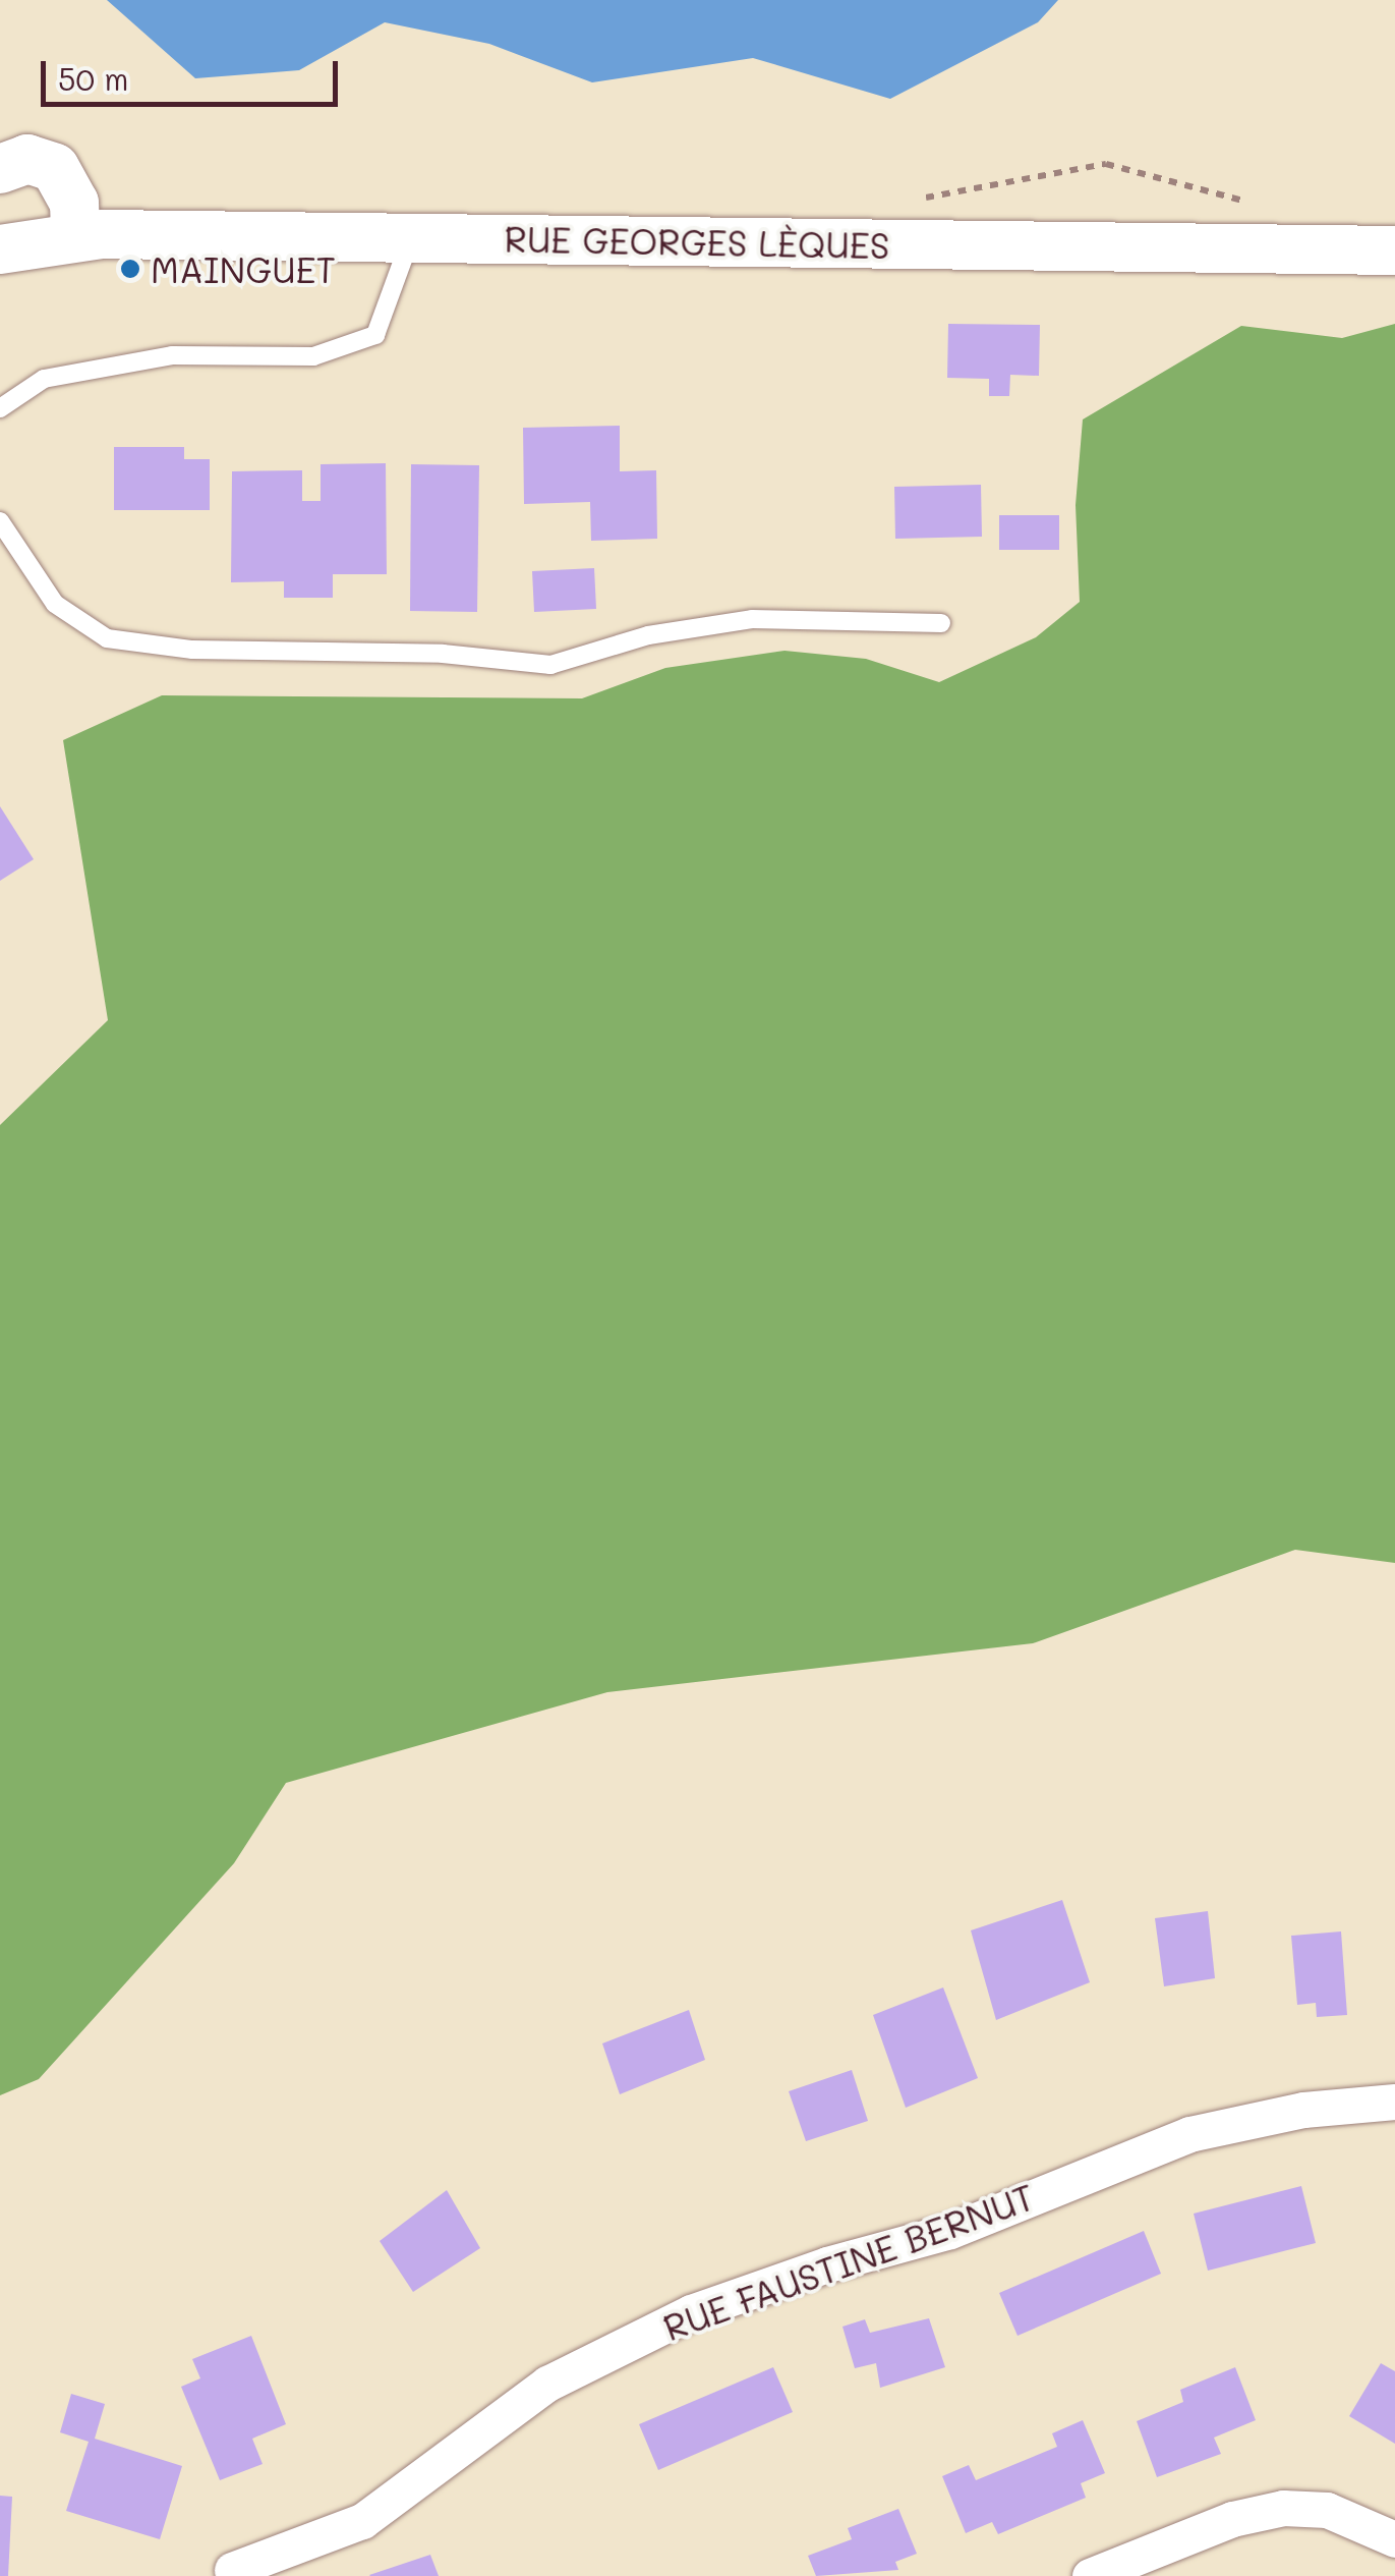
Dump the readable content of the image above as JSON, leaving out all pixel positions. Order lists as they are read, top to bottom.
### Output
{
  "streets": {
    "main road": ["RUE GEORGES LÈQUES"],
    "street": ["RUE FAUSTINE BERNUT"]
  },
  "places": ["MAINGUET"],
  "scale_bar": "50 m"
}
